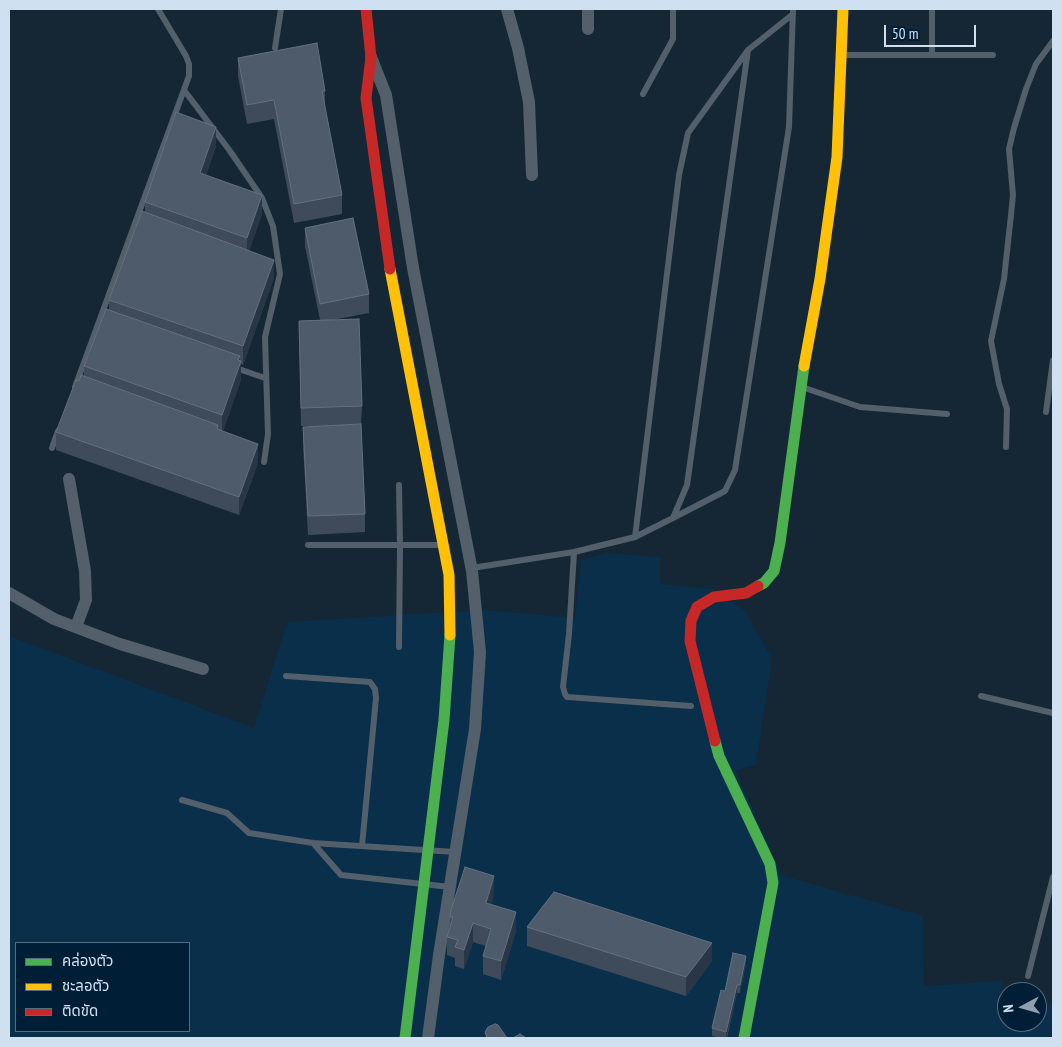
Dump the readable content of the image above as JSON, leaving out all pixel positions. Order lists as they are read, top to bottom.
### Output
{
  "legend": ["คล่องตัว", "ชะลอตัว", "ติดขัด"],
  "scale_bar": "50 m",
  "north": "left"
}
